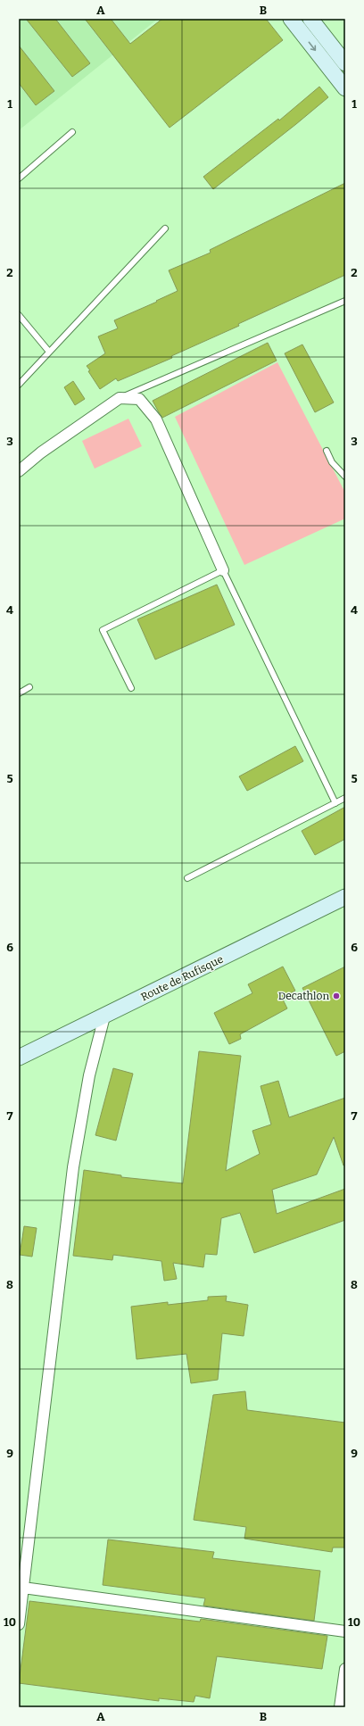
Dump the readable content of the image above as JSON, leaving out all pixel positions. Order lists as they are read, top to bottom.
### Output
{
  "streets": {
    "main road": ["Route de Rufisque"]
  },
  "places": ["Decathlon"],
  "grid": {
    "columns": ["A", "B"],
    "rows": [
      "1",
      "2",
      "3",
      "4",
      "5",
      "6",
      "7",
      "8",
      "9",
      "10"
    ]
  }
}
